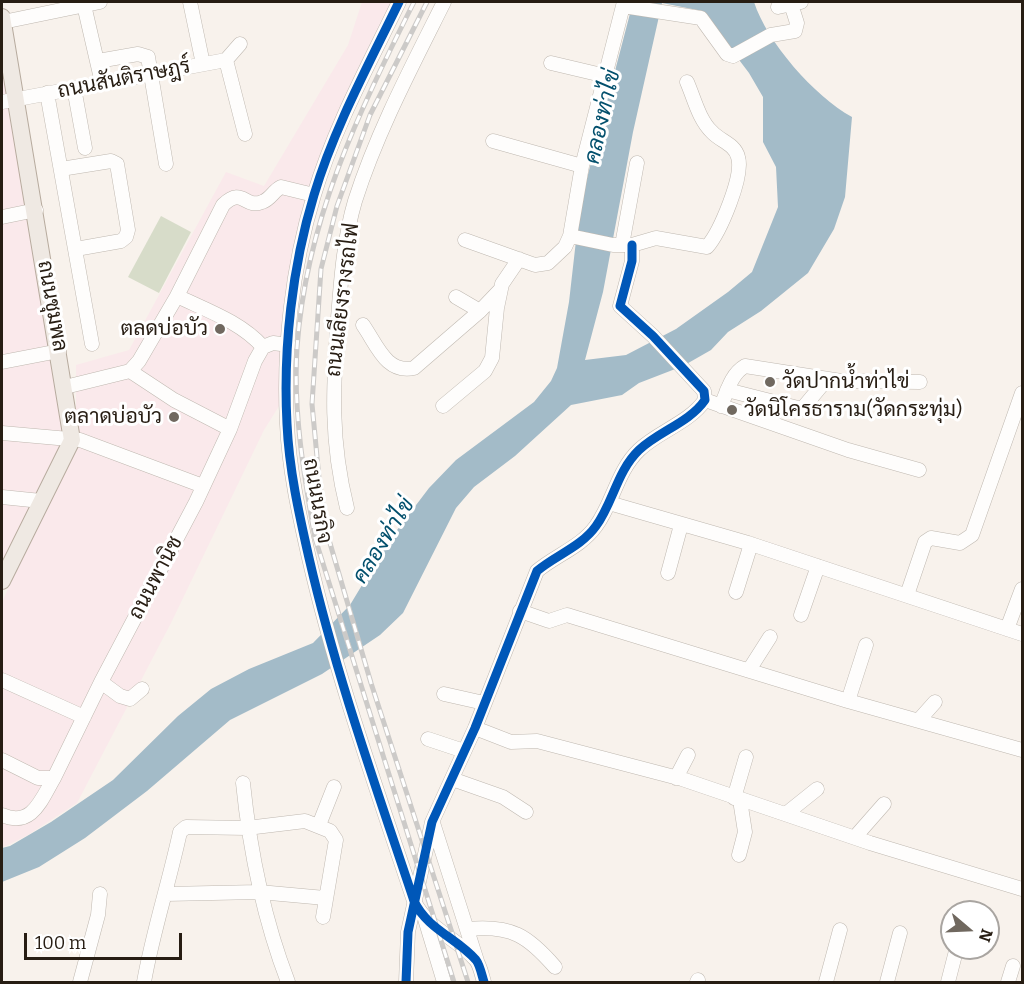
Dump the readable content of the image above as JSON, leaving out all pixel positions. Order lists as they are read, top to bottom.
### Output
{
  "streets": {
    "main road": ["ถนนชุมพล"],
    "street": [
      "ถนนสันติราษฎร์",
      "ถนนเลียงรางรถไฟ",
      "ถนนนรกิจ",
      "ถนนพานิช"
    ]
  },
  "crossings": [
    ["ถนนสันติราษฎร์", "ถนนชุมพล"]
  ],
  "water": ["คลองท่าไข่"],
  "places": [
    "ตลดบ่อบัว",
    "วัดปากน้ำท่าไข่",
    "วัดนิโครธาราม(วัดกระทุ่ม)",
    "ตลาดบ่อบัว"
  ],
  "scale_bar": "100 m",
  "north": "right"
}
